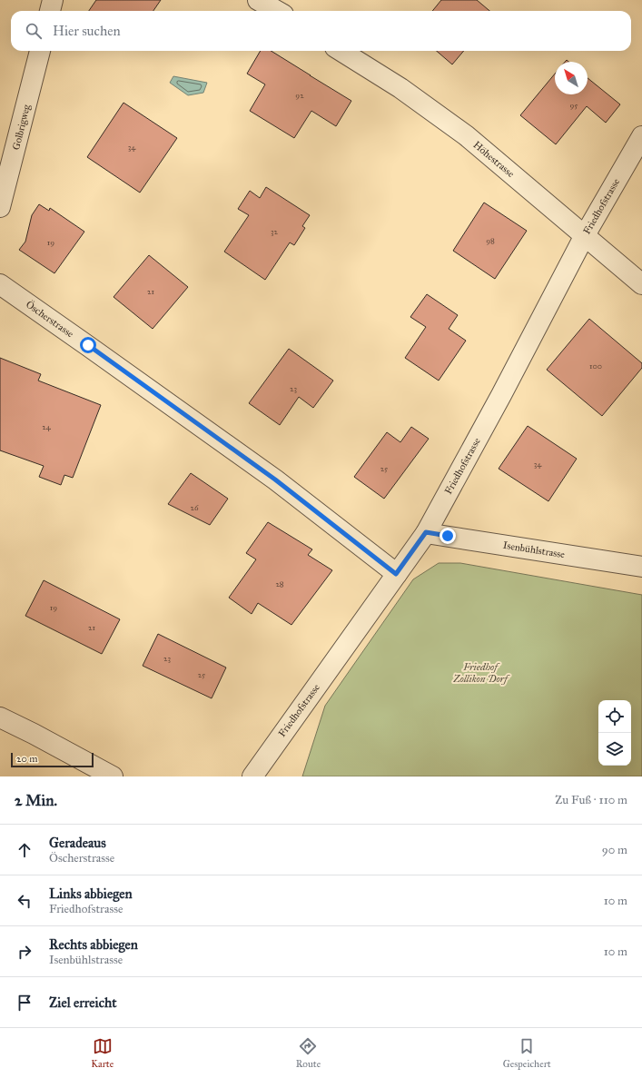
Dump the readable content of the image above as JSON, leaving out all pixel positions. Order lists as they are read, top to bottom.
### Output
{
  "streets": {
    "street": [
      "Golbrigweg",
      "Höhestrasse",
      "Friedhofstrasse",
      "Öscherstrasse",
      "Isenbühlstrasse"
    ]
  },
  "crossings": [
    ["Höhestrasse", "Friedhofstrasse"],
    ["Friedhofstrasse", "Öscherstrasse"],
    ["Friedhofstrasse", "Isenbühlstrasse"]
  ],
  "parks": ["Friedhof Zollikon Dorf"],
  "house_numbers": [
    "92",
    "95",
    "34",
    "32",
    "98",
    "19",
    "21",
    "100",
    "23",
    "24",
    "34",
    "25",
    "26",
    "28",
    "19",
    "21",
    "23",
    "25"
  ],
  "scale_bar": "20 m",
  "north": "top left",
  "page": {
    "search": "Hier suchen",
    "scale": "20 m",
    "heading": ["2 Min.", "Zu Fuß · 110 m"],
    "list": [
      ["Geradeaus", "Öscherstrasse", "90 m"],
      ["Links abbiegen", "Friedhofstrasse", "10 m"],
      ["Rechts abbiegen", "Isenbühlstrasse", "10 m"],
      "Ziel erreicht"
    ],
    "nav": ["Karte", "Route", "Gespeichert"]
  }
}
